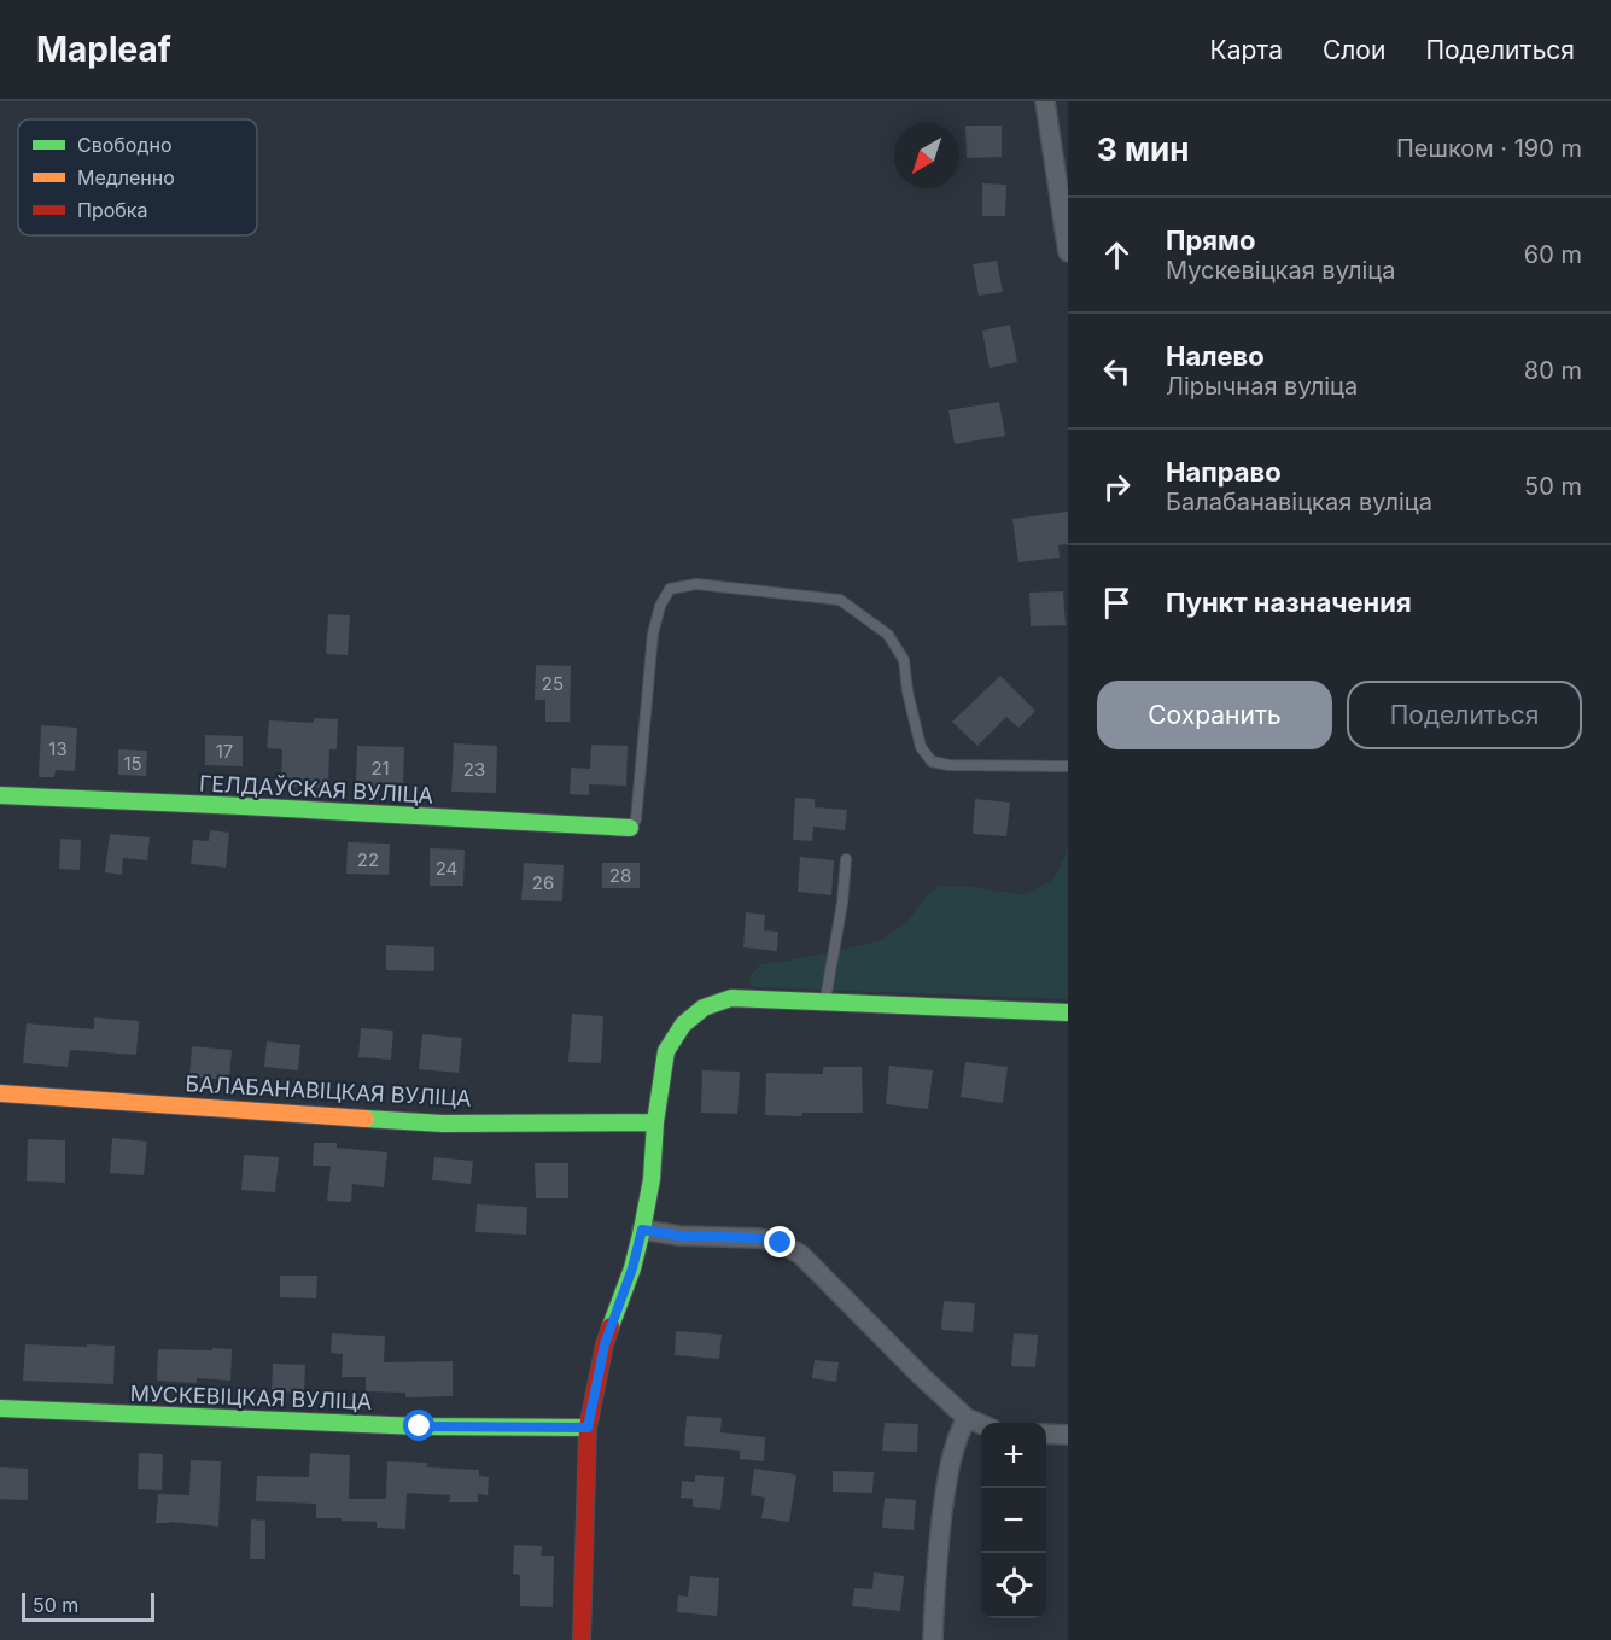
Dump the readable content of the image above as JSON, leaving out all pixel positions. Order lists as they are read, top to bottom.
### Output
{
  "streets": {
    "street": ["ГЕЛДАЎСКАЯ ВУЛІЦА", "БАЛАБАНАВІЦКАЯ ВУЛІЦА", "МУСКЕВІЦКАЯ ВУЛІЦА"]
  },
  "house_numbers": [
    "25",
    "13",
    "17",
    "15",
    "21",
    "23",
    "22",
    "24",
    "28",
    "26"
  ],
  "legend": ["Свободно", "Медленно", "Пробка"],
  "scale_bar": "50 m",
  "north": "bottom left",
  "page": {
    "header": "Mapleaf",
    "nav": ["Карта", "Слои", "Поделиться"],
    "heading": ["3 мин", "Пешком · 190 m"],
    "list": [
      ["Прямо", "Мускевіцкая вуліца", "60 m"],
      ["Налево", "Лірычная вуліца", "80 m"],
      ["Направо", "Балабанавіцкая вуліца", "50 m"],
      "Пункт назначения"
    ],
    "buttons": ["Сохранить", "Поделиться"],
    "map_buttons": ["+", "−"],
    "scale": "50 m"
  }
}
